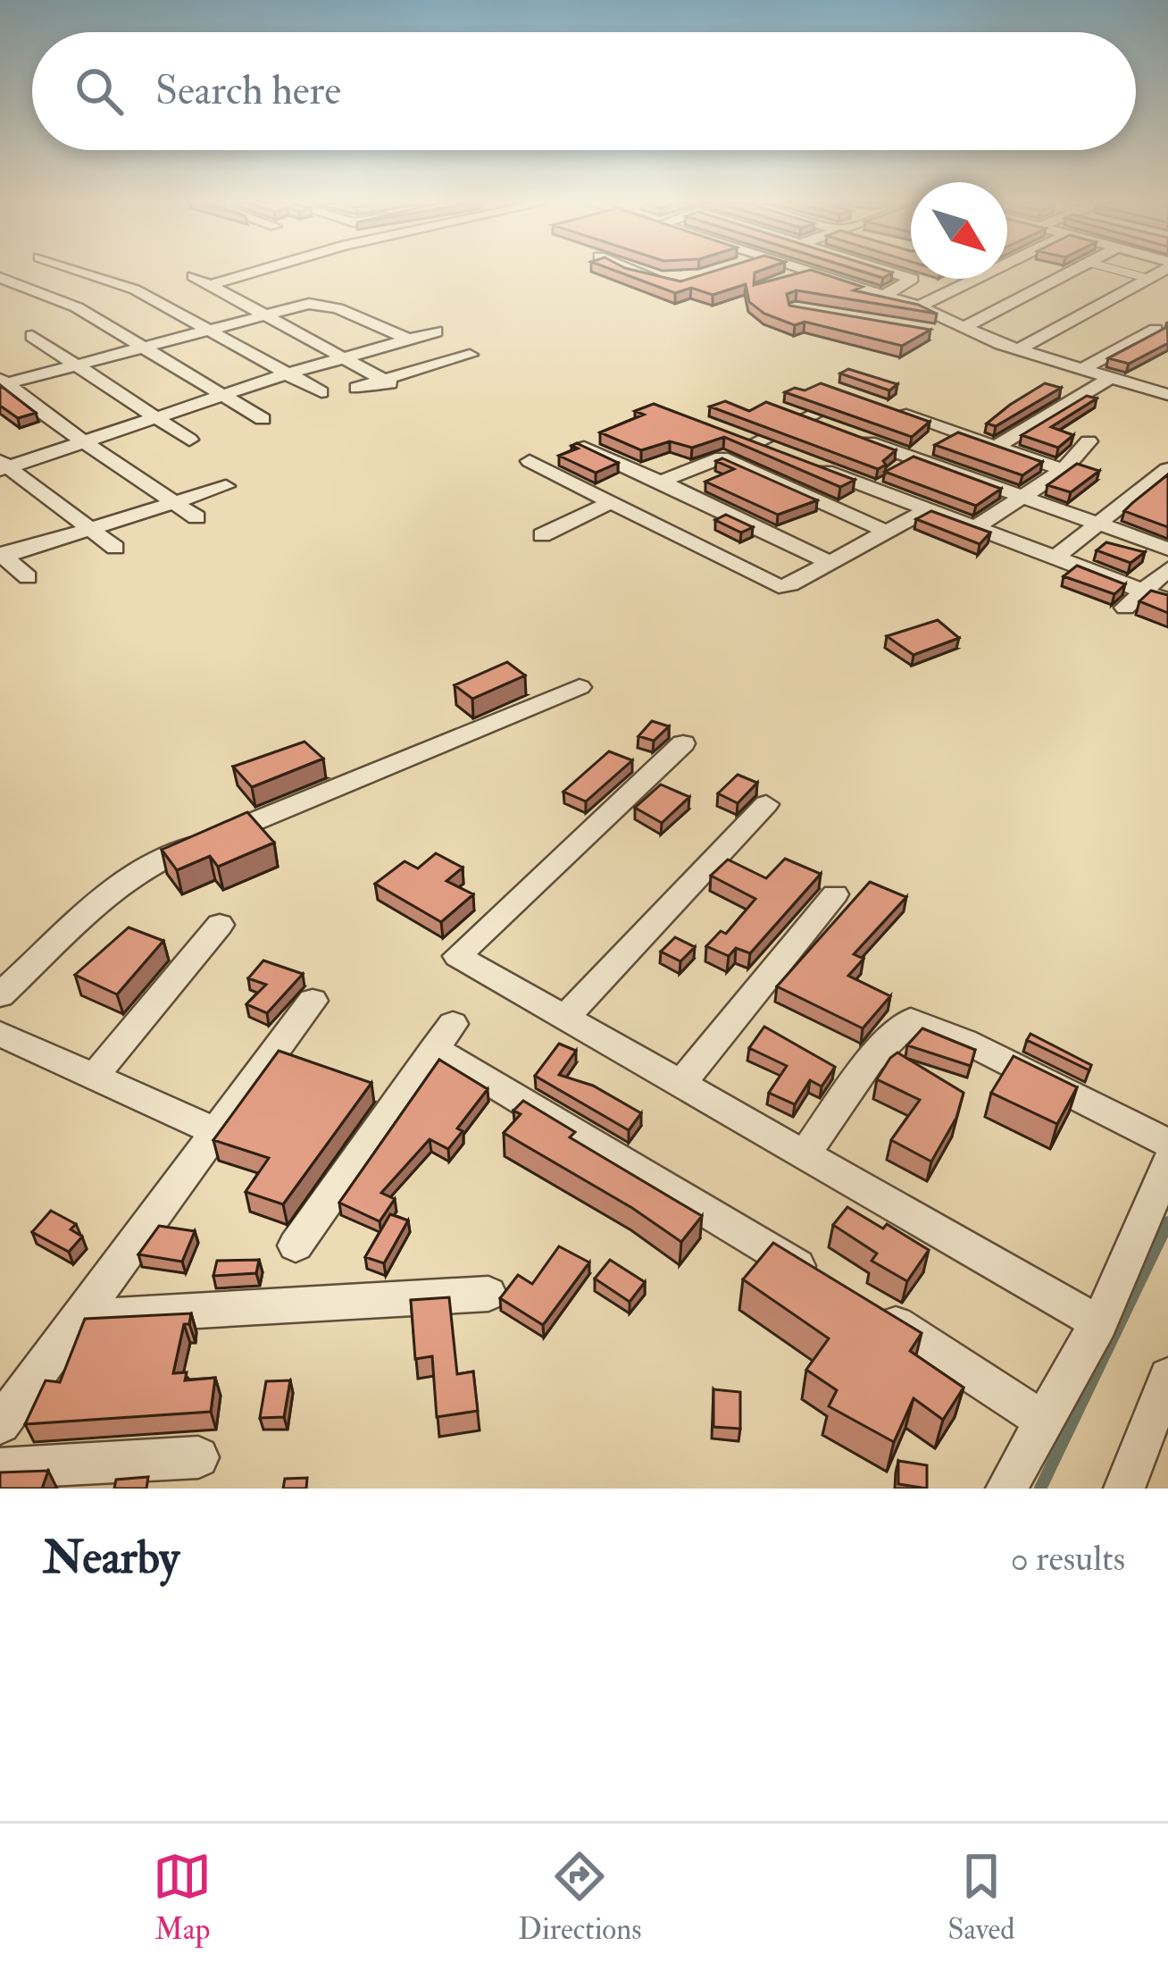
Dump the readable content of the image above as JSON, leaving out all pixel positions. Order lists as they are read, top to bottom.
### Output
{
  "north": "bottom right",
  "page": {
    "search": "Search here",
    "heading": ["Nearby", "0 results"],
    "nav": ["Map", "Directions", "Saved"]
  }
}
